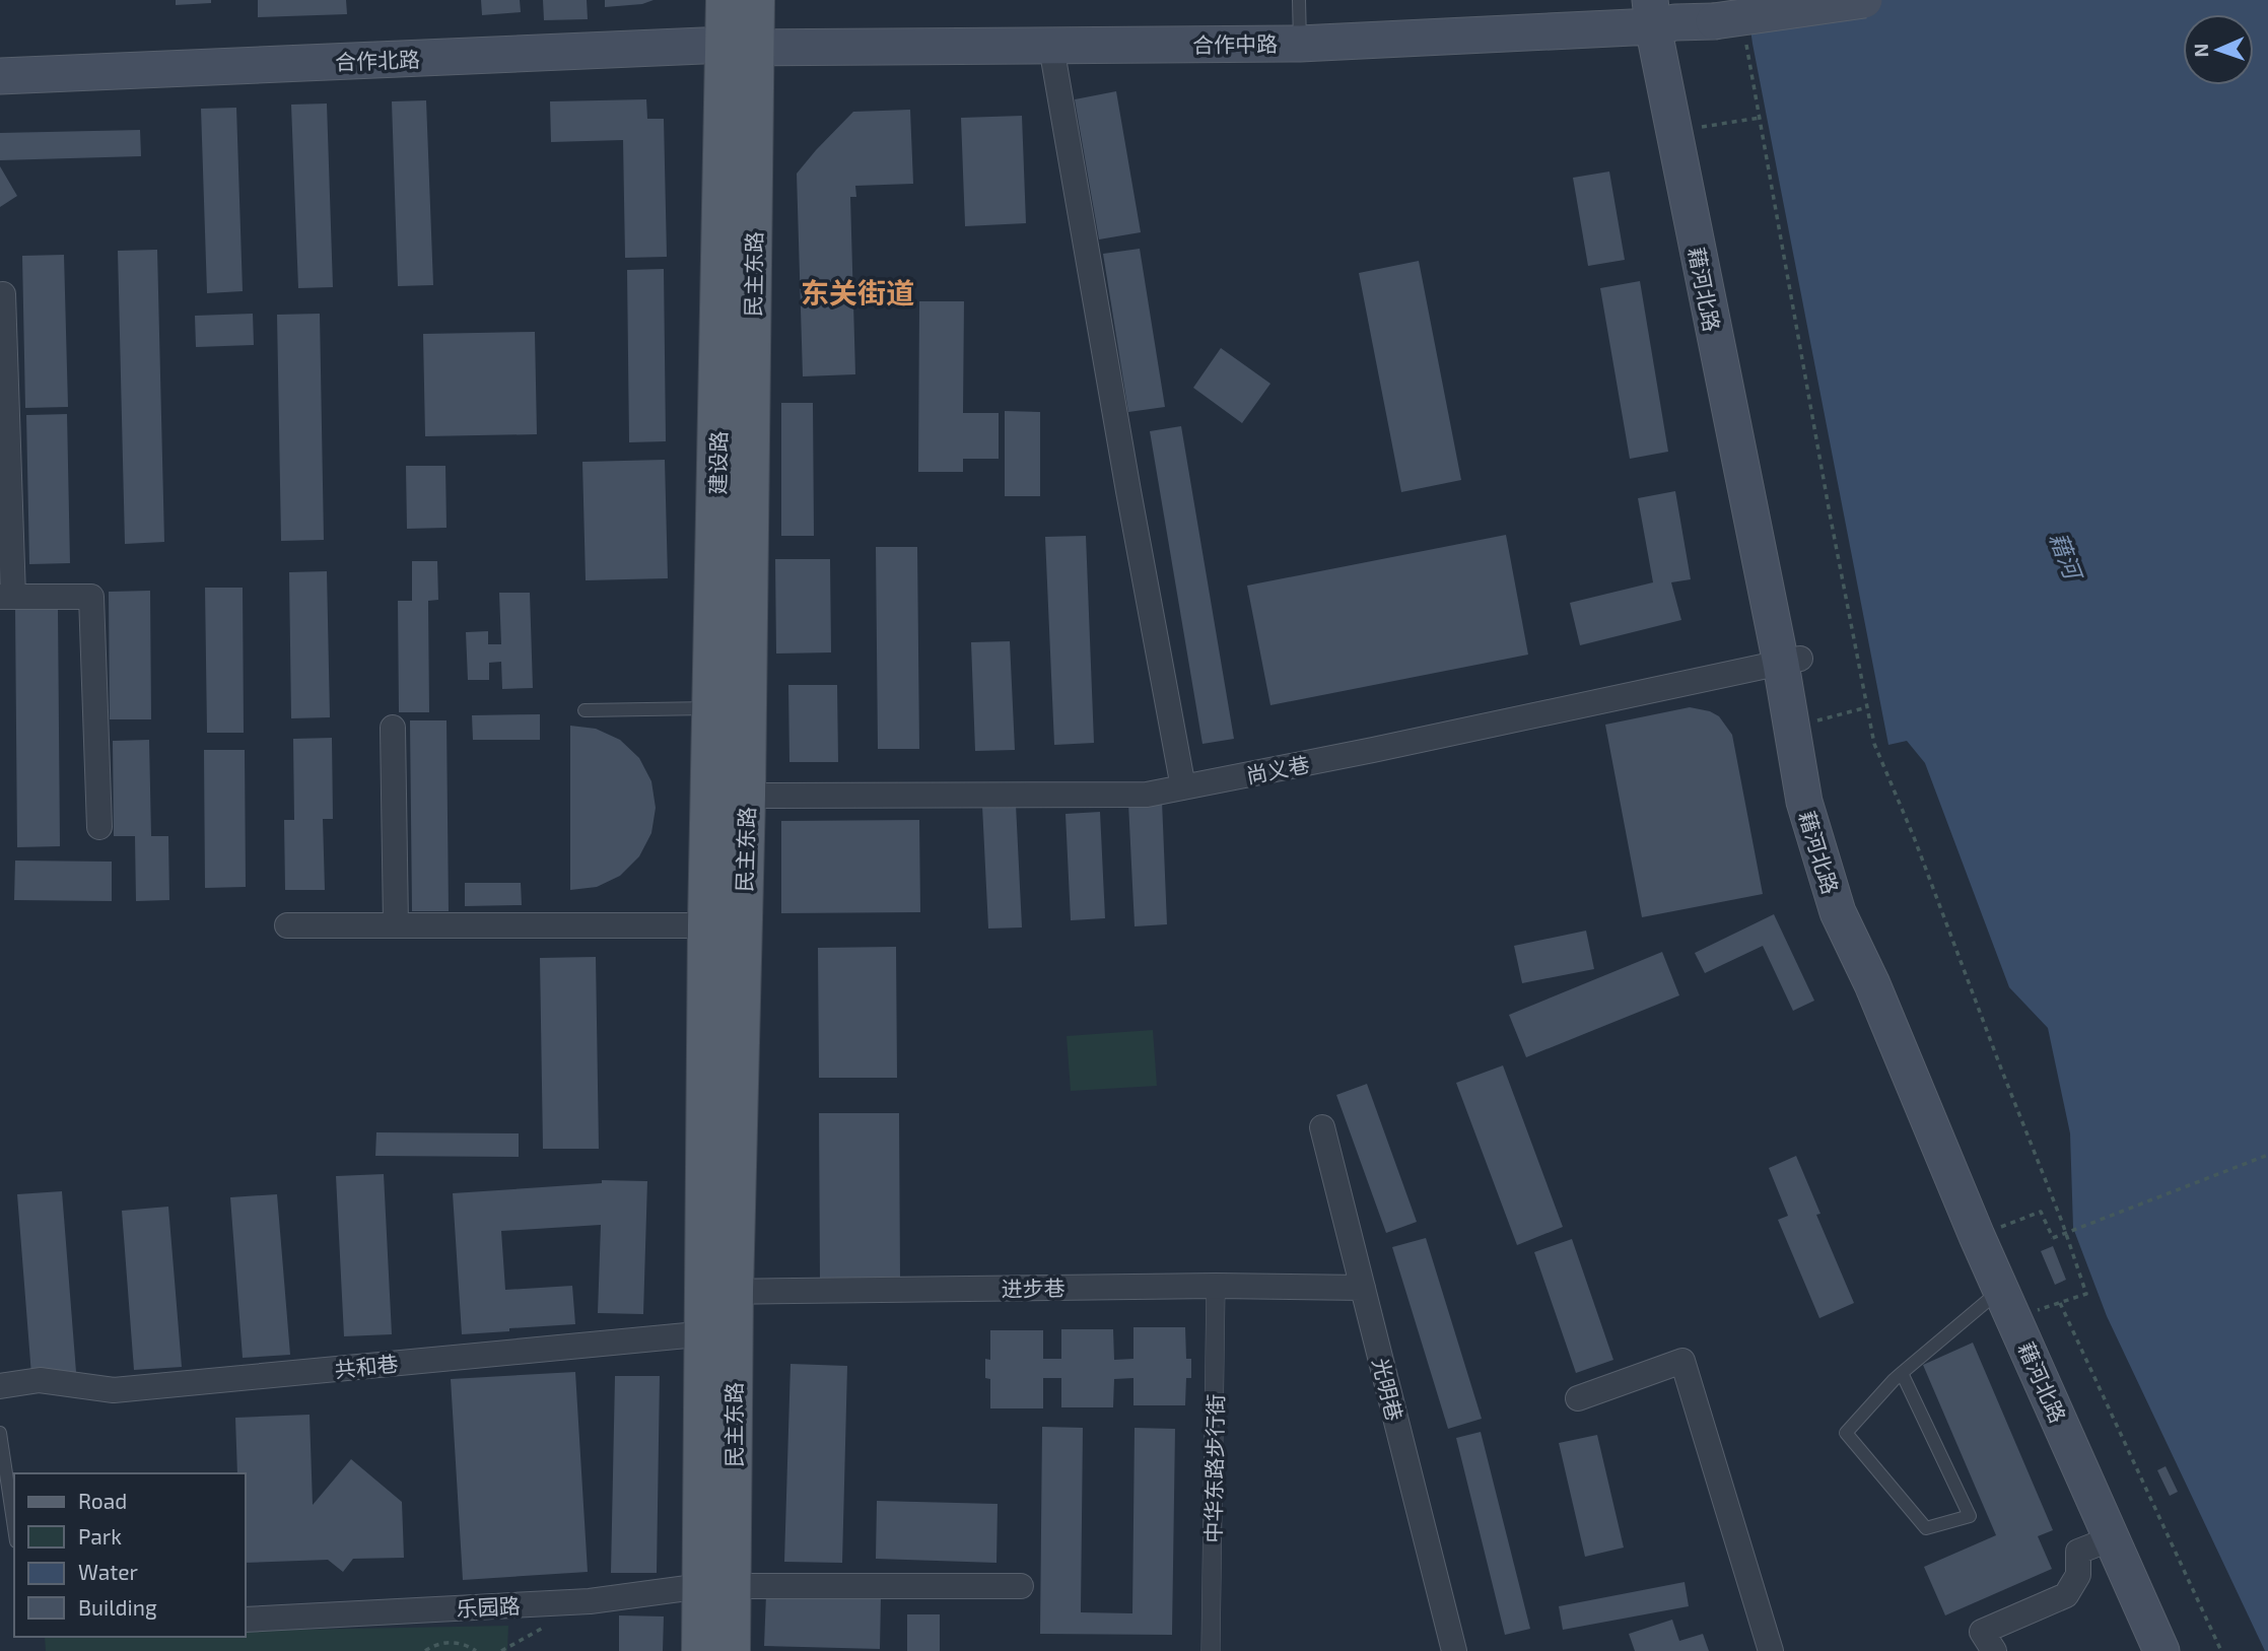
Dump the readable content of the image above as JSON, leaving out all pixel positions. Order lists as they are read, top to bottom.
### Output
{
  "streets": {
    "main road": [
      "合作中路",
      "合作北路",
      "民主东路",
      "藉河北路",
      "建设路"
    ],
    "street": [
      "尚义巷",
      "进步巷",
      "共和巷",
      "光明巷",
      "中华东路步行街",
      "乐园路"
    ]
  },
  "crossings": [
    ["合作中路", "合作北路"],
    ["合作中路", "民主东路"],
    ["合作中路", "藉河北路"],
    ["合作中路", "建设路"],
    ["合作北路", "民主东路"],
    ["合作北路", "建设路"],
    ["民主东路", "建设路"],
    ["民主东路", "尚义巷"],
    ["民主东路", "进步巷"],
    ["民主东路", "共和巷"],
    ["民主东路", "乐园路"],
    ["藉河北路", "尚义巷"],
    ["进步巷", "光明巷"],
    ["进步巷", "中华东路步行街"]
  ],
  "districts": ["东关街道"],
  "water": ["藉河"],
  "legend": [
    "Road",
    "Park",
    "Water",
    "Building"
  ],
  "north": "left"
}
